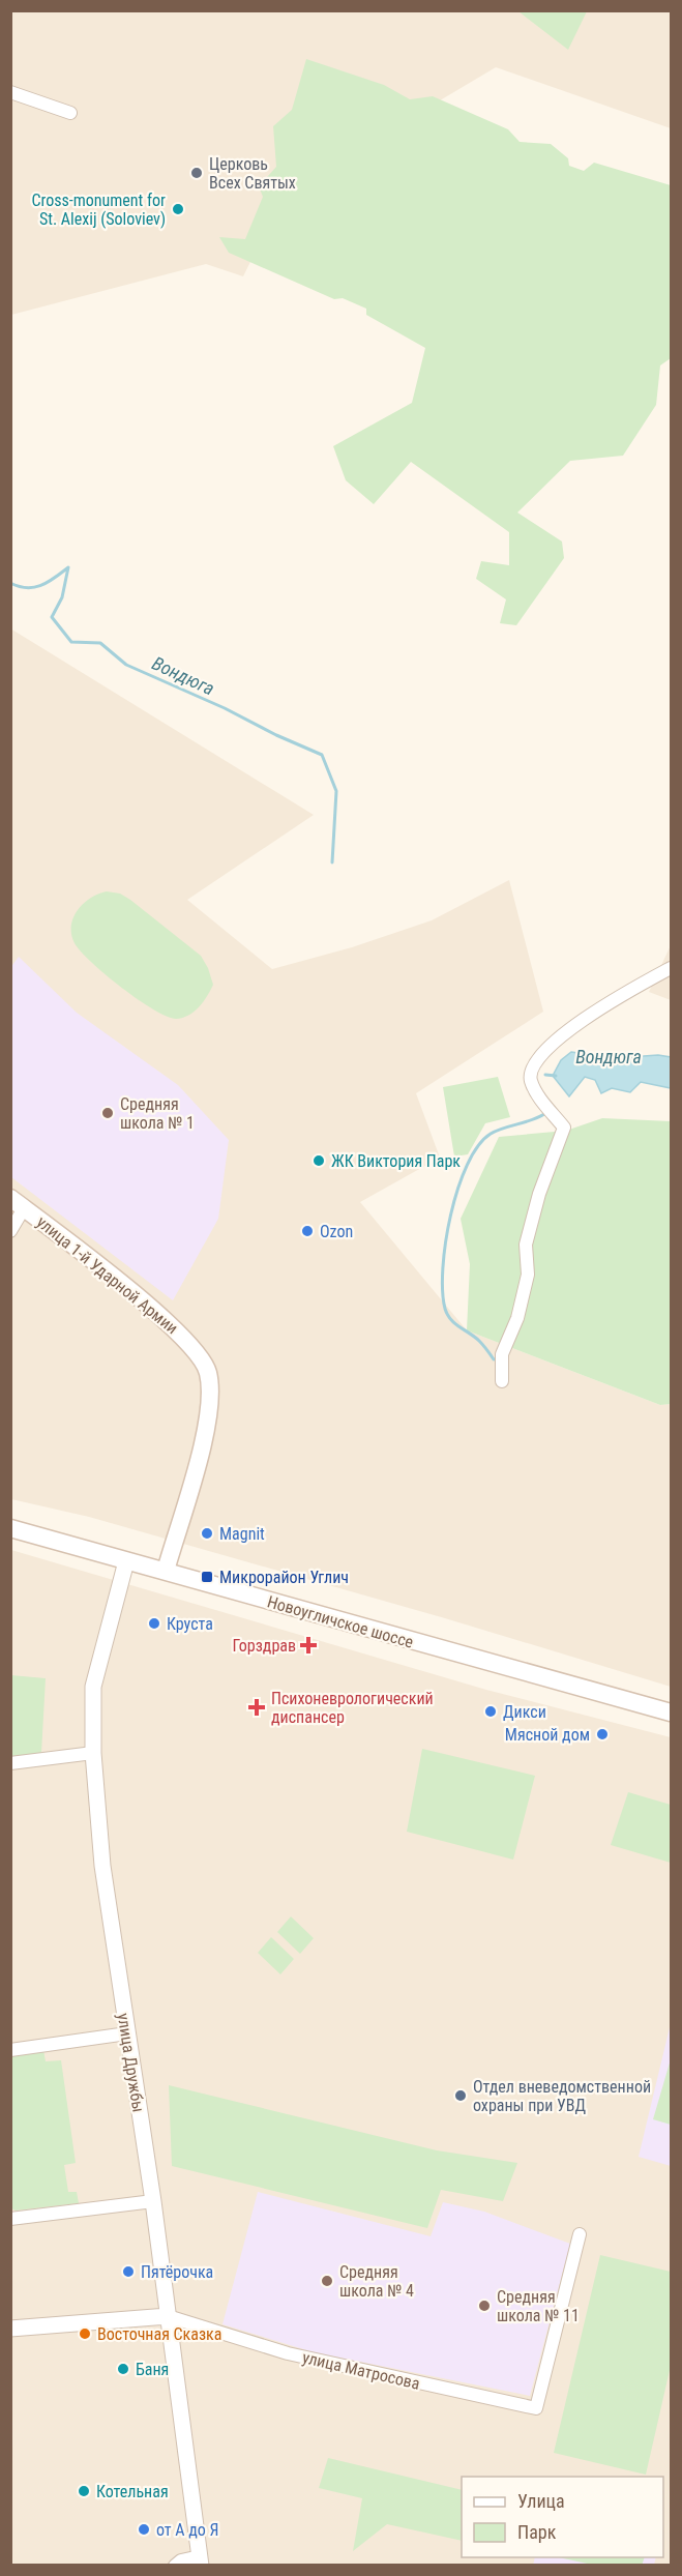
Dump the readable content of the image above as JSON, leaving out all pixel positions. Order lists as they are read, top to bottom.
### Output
{
  "streets": {
    "main road": ["улица 1-й Ударной Армии", "Новоугличское шоссе"],
    "street": ["улица Дружбы", "улица Матросова"]
  },
  "crossings": [
    ["улица 1-й Ударной Армии", "Новоугличское шоссе"],
    ["Новоугличское шоссе", "улица Дружбы"],
    ["улица Дружбы", "улица Матросова"]
  ],
  "water": ["Вондюга"],
  "places": {
    "other": [
      "Церковь Всех Святых",
      "Cross-monument for St. Alexij (Soloviev)",
      "Средняя школа № 1",
      "ЖК Виктория Парк",
      "Ozon",
      "Magnit",
      "Круста",
      "Дикси",
      "Мясной дом",
      "Отдел вневедомственной охраны при УВД",
      "Пятёрочка",
      "Средняя школа № 4",
      "Средняя школа № 11",
      "Восточная Сказка",
      "Баня",
      "Котельная",
      "от А до Я"
    ],
    "transit": ["Микрорайон Углич"],
    "health": ["Горздрав", "Психоневрологический диспансер"]
  },
  "legend": ["Улица", "Парк"]
}
